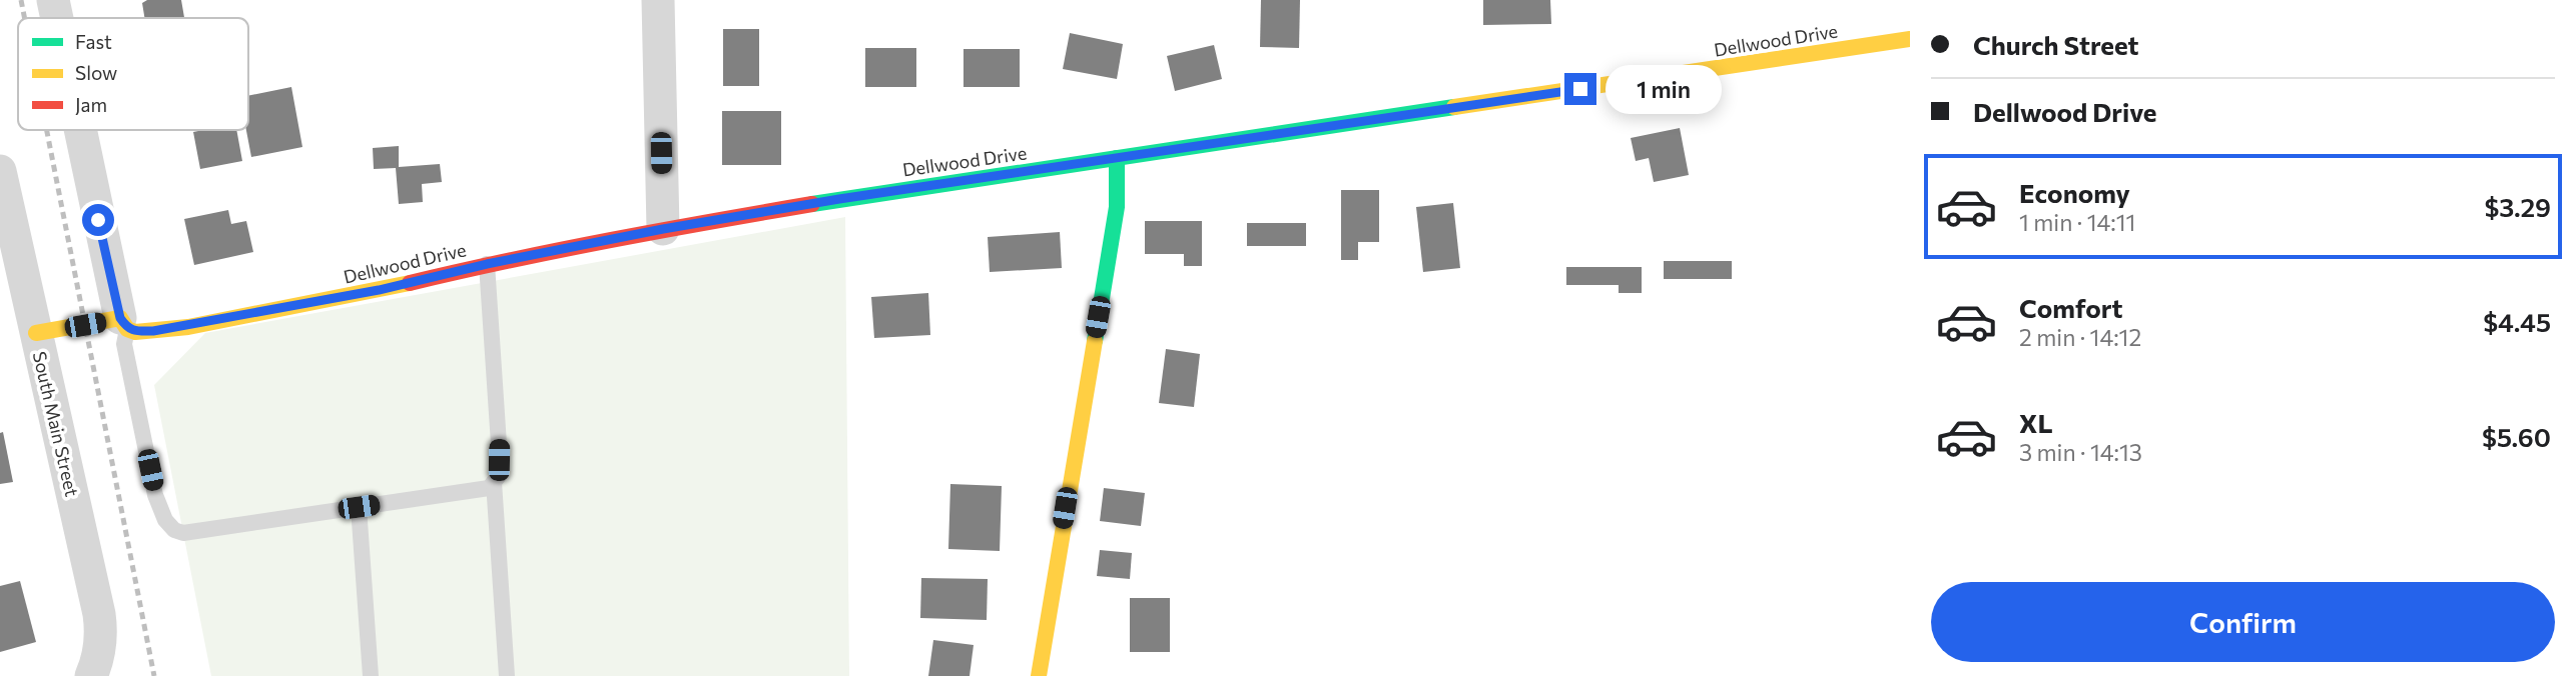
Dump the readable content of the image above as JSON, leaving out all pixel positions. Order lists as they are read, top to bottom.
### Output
{
  "streets": {
    "street": ["Dellwood Drive", "South Main Street"]
  },
  "crossings": [
    ["Dellwood Drive", "South Main Street"]
  ],
  "legend": ["Fast", "Slow", "Jam"],
  "page": {
    "banner": ["Church Street", "Dellwood Drive"],
    "bubble": "1 min",
    "list": [
      {
        "name": "Economy",
        "note": "1 min · 14:11",
        "value": "$3.29"
      },
      {
        "name": "Comfort",
        "note": "2 min · 14:12",
        "value": "$4.45"
      },
      {
        "name": "XL",
        "note": "3 min · 14:13",
        "value": "$5.60"
      }
    ],
    "buttons": "Confirm"
  }
}
